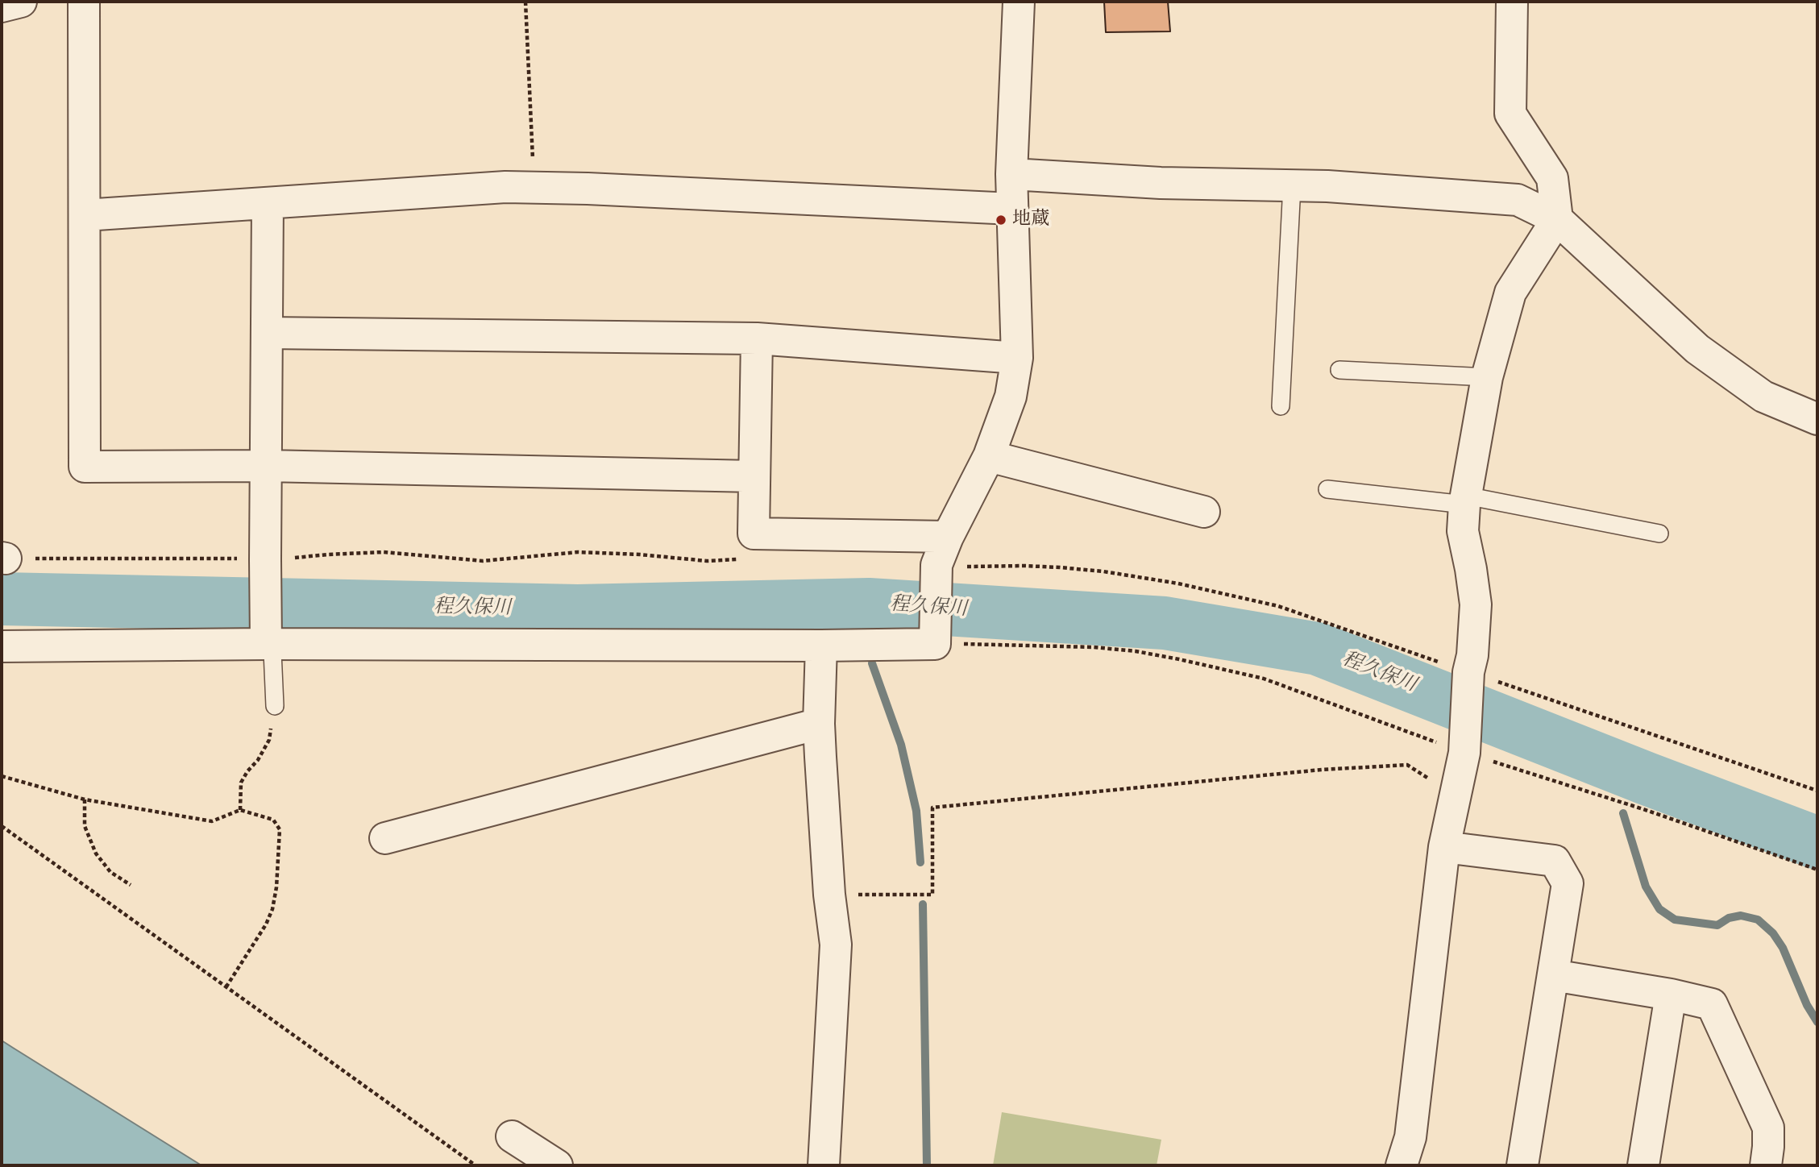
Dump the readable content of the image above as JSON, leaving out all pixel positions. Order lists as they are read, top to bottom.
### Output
{
  "water": ["程久保川"],
  "places": ["地蔵"]
}
